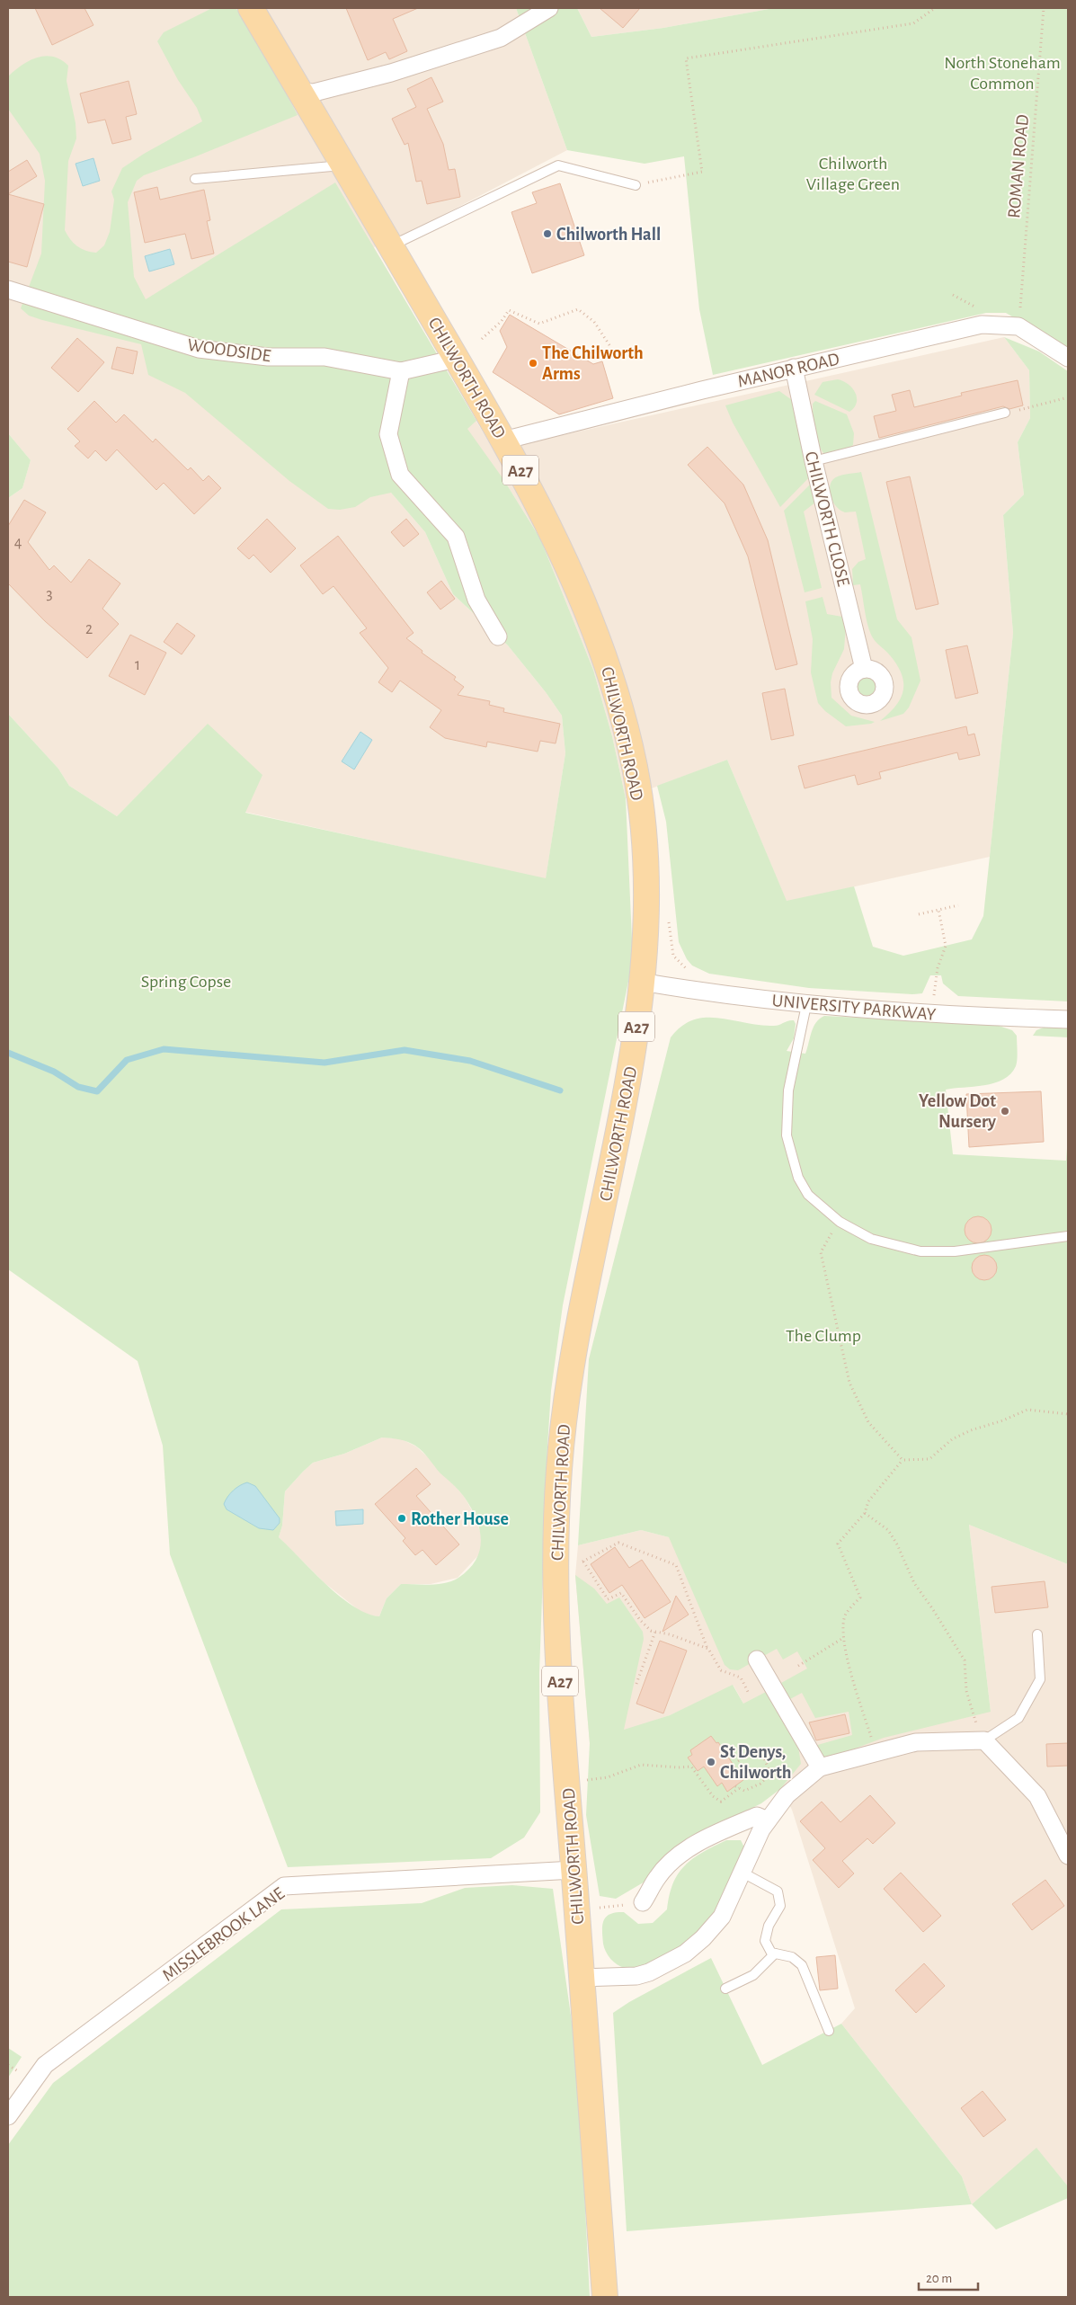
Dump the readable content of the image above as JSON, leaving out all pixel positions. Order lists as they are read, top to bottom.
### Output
{
  "streets": {
    "main road": ["CHILWORTH ROAD", "A27"],
    "street": [
      "WOODSIDE",
      "MANOR ROAD",
      "CHILWORTH CLOSE",
      "UNIVERSITY PARKWAY",
      "MISSLEBROOK LANE"
    ],
    "path": ["ROMAN ROAD"]
  },
  "crossings": [
    ["ROMAN ROAD", "MANOR ROAD"],
    ["WOODSIDE", "CHILWORTH ROAD"],
    ["MANOR ROAD", "CHILWORTH ROAD"],
    ["MANOR ROAD", "CHILWORTH CLOSE"],
    ["CHILWORTH ROAD", "UNIVERSITY PARKWAY"],
    ["CHILWORTH ROAD", "MISSLEBROOK LANE"]
  ],
  "parks": [
    "North Stoneham Common",
    "Chilworth Village Green",
    "Spring Copse",
    "The Clump"
  ],
  "places": [
    "Chilworth Hall",
    "The Chilworth Arms",
    "Yellow Dot Nursery",
    "Rother House",
    "St Denys, Chilworth"
  ],
  "house_numbers": [
    "4",
    "3",
    "2",
    "1"
  ],
  "scale_bar": "20 m"
}
